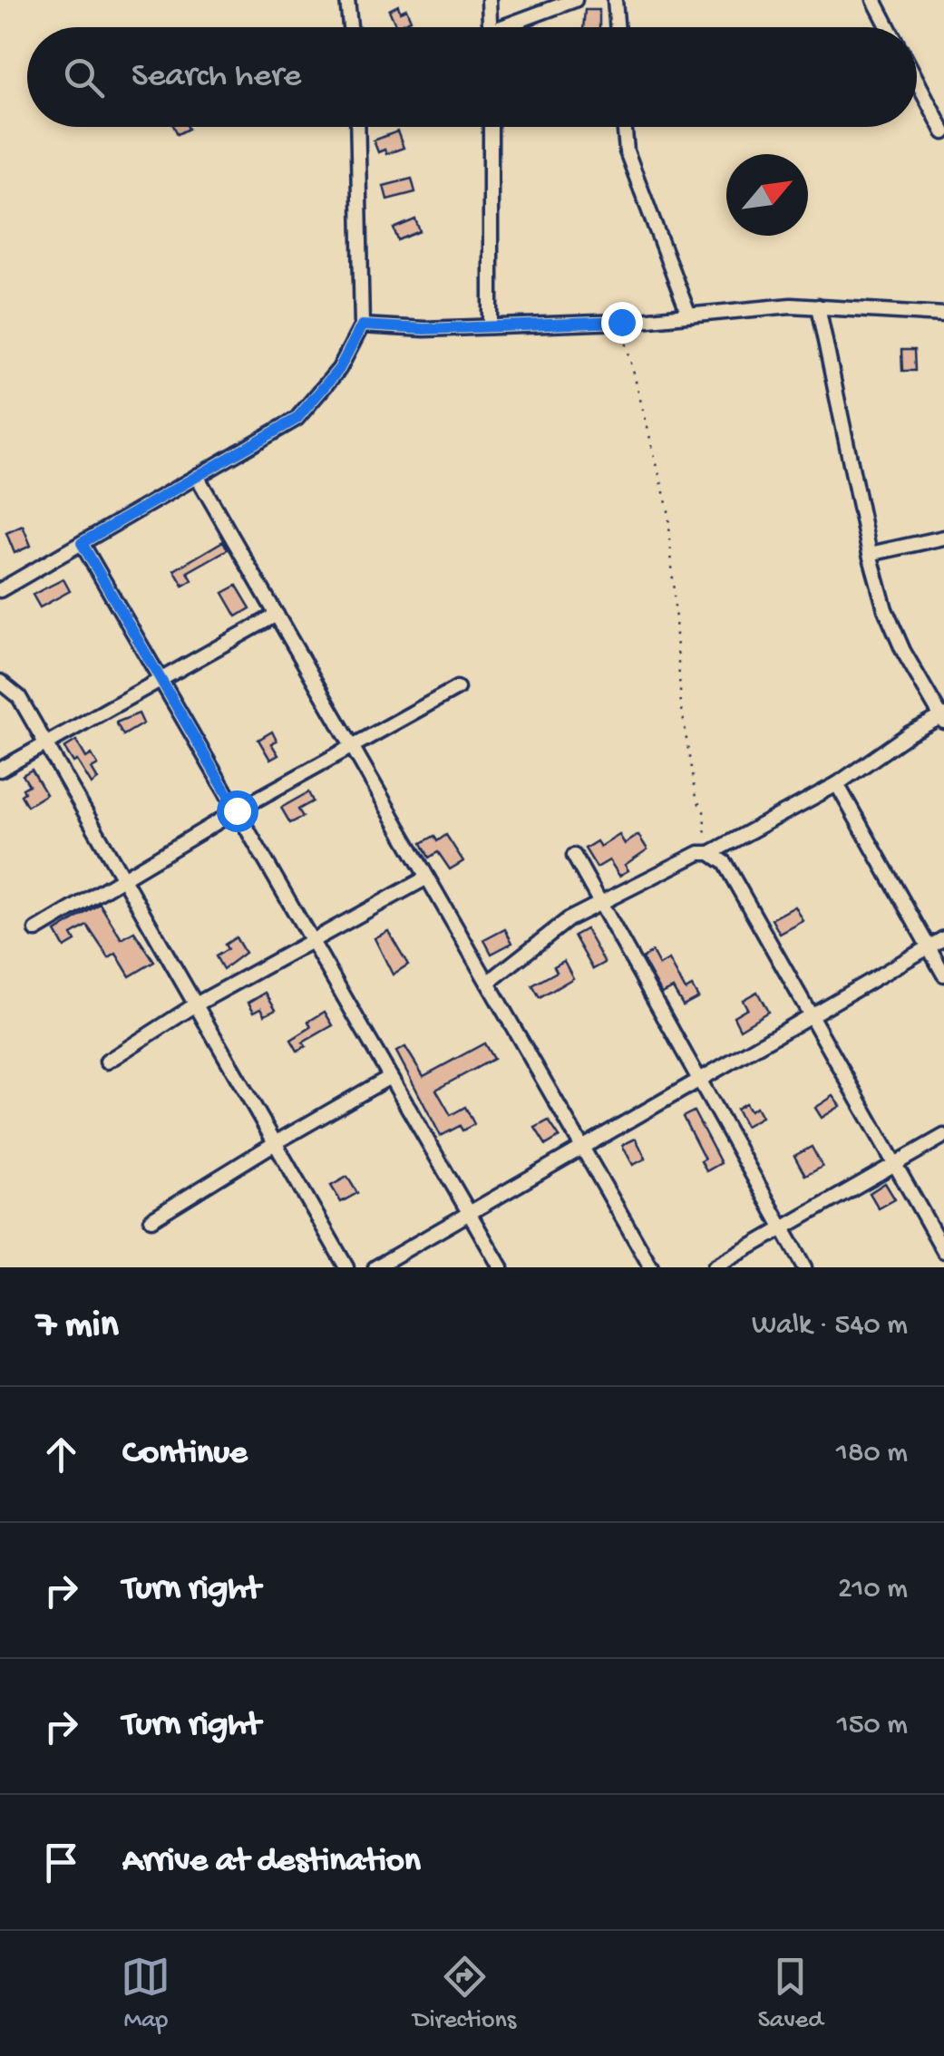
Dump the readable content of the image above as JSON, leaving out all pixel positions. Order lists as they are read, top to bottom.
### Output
{
  "north": "top right",
  "page": {
    "search": "Search here",
    "heading": ["7 min", "Walk · 540 m"],
    "list": [
      ["Continue", "180 m"],
      ["Turn right", "210 m"],
      ["Turn right", "150 m"],
      "Arrive at destination"
    ],
    "nav": ["Map", "Directions", "Saved"]
  }
}
